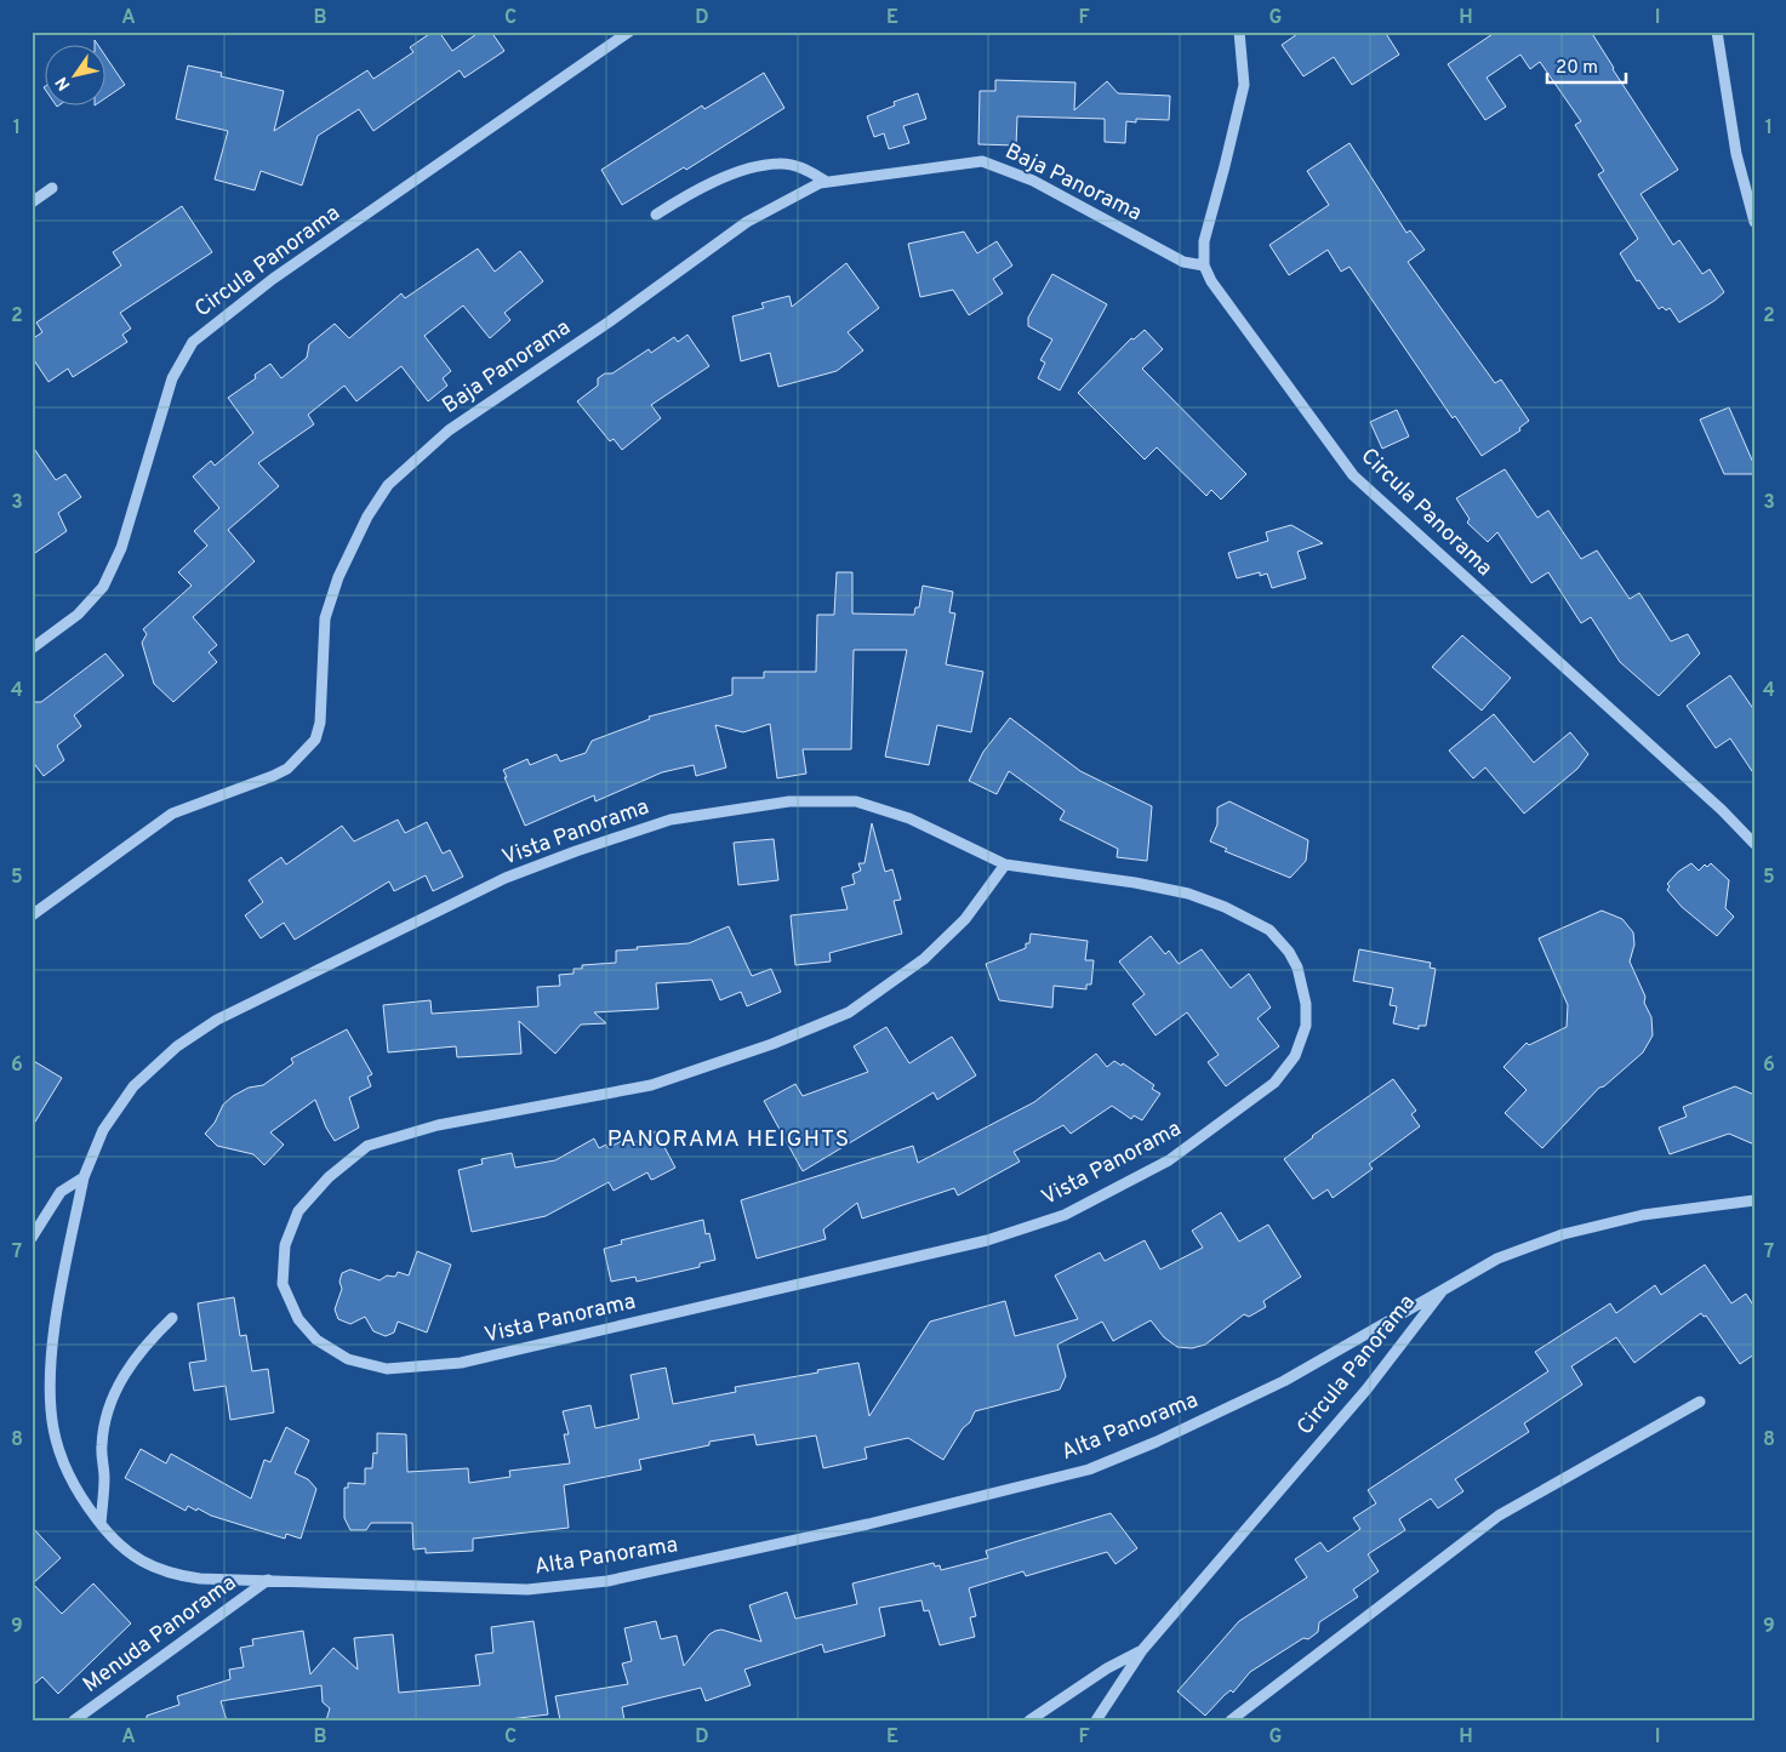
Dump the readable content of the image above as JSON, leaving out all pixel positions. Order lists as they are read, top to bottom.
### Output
{
  "streets": {
    "street": [
      "Baja Panorama",
      "Circula Panorama",
      "Vista Panorama",
      "Alta Panorama",
      "Menuda Panorama"
    ]
  },
  "crossings": [
    ["Baja Panorama", "Circula Panorama"],
    ["Circula Panorama", "Alta Panorama"],
    ["Vista Panorama", "Alta Panorama"],
    ["Alta Panorama", "Menuda Panorama"]
  ],
  "districts": ["PANORAMA HEIGHTS"],
  "scale_bar": "20 m",
  "north": "bottom left",
  "grid": {
    "columns": [
      "A",
      "B",
      "C",
      "D",
      "E",
      "F",
      "G",
      "H",
      "I"
    ],
    "rows": [
      "1",
      "2",
      "3",
      "4",
      "5",
      "6",
      "7",
      "8",
      "9"
    ]
  }
}
